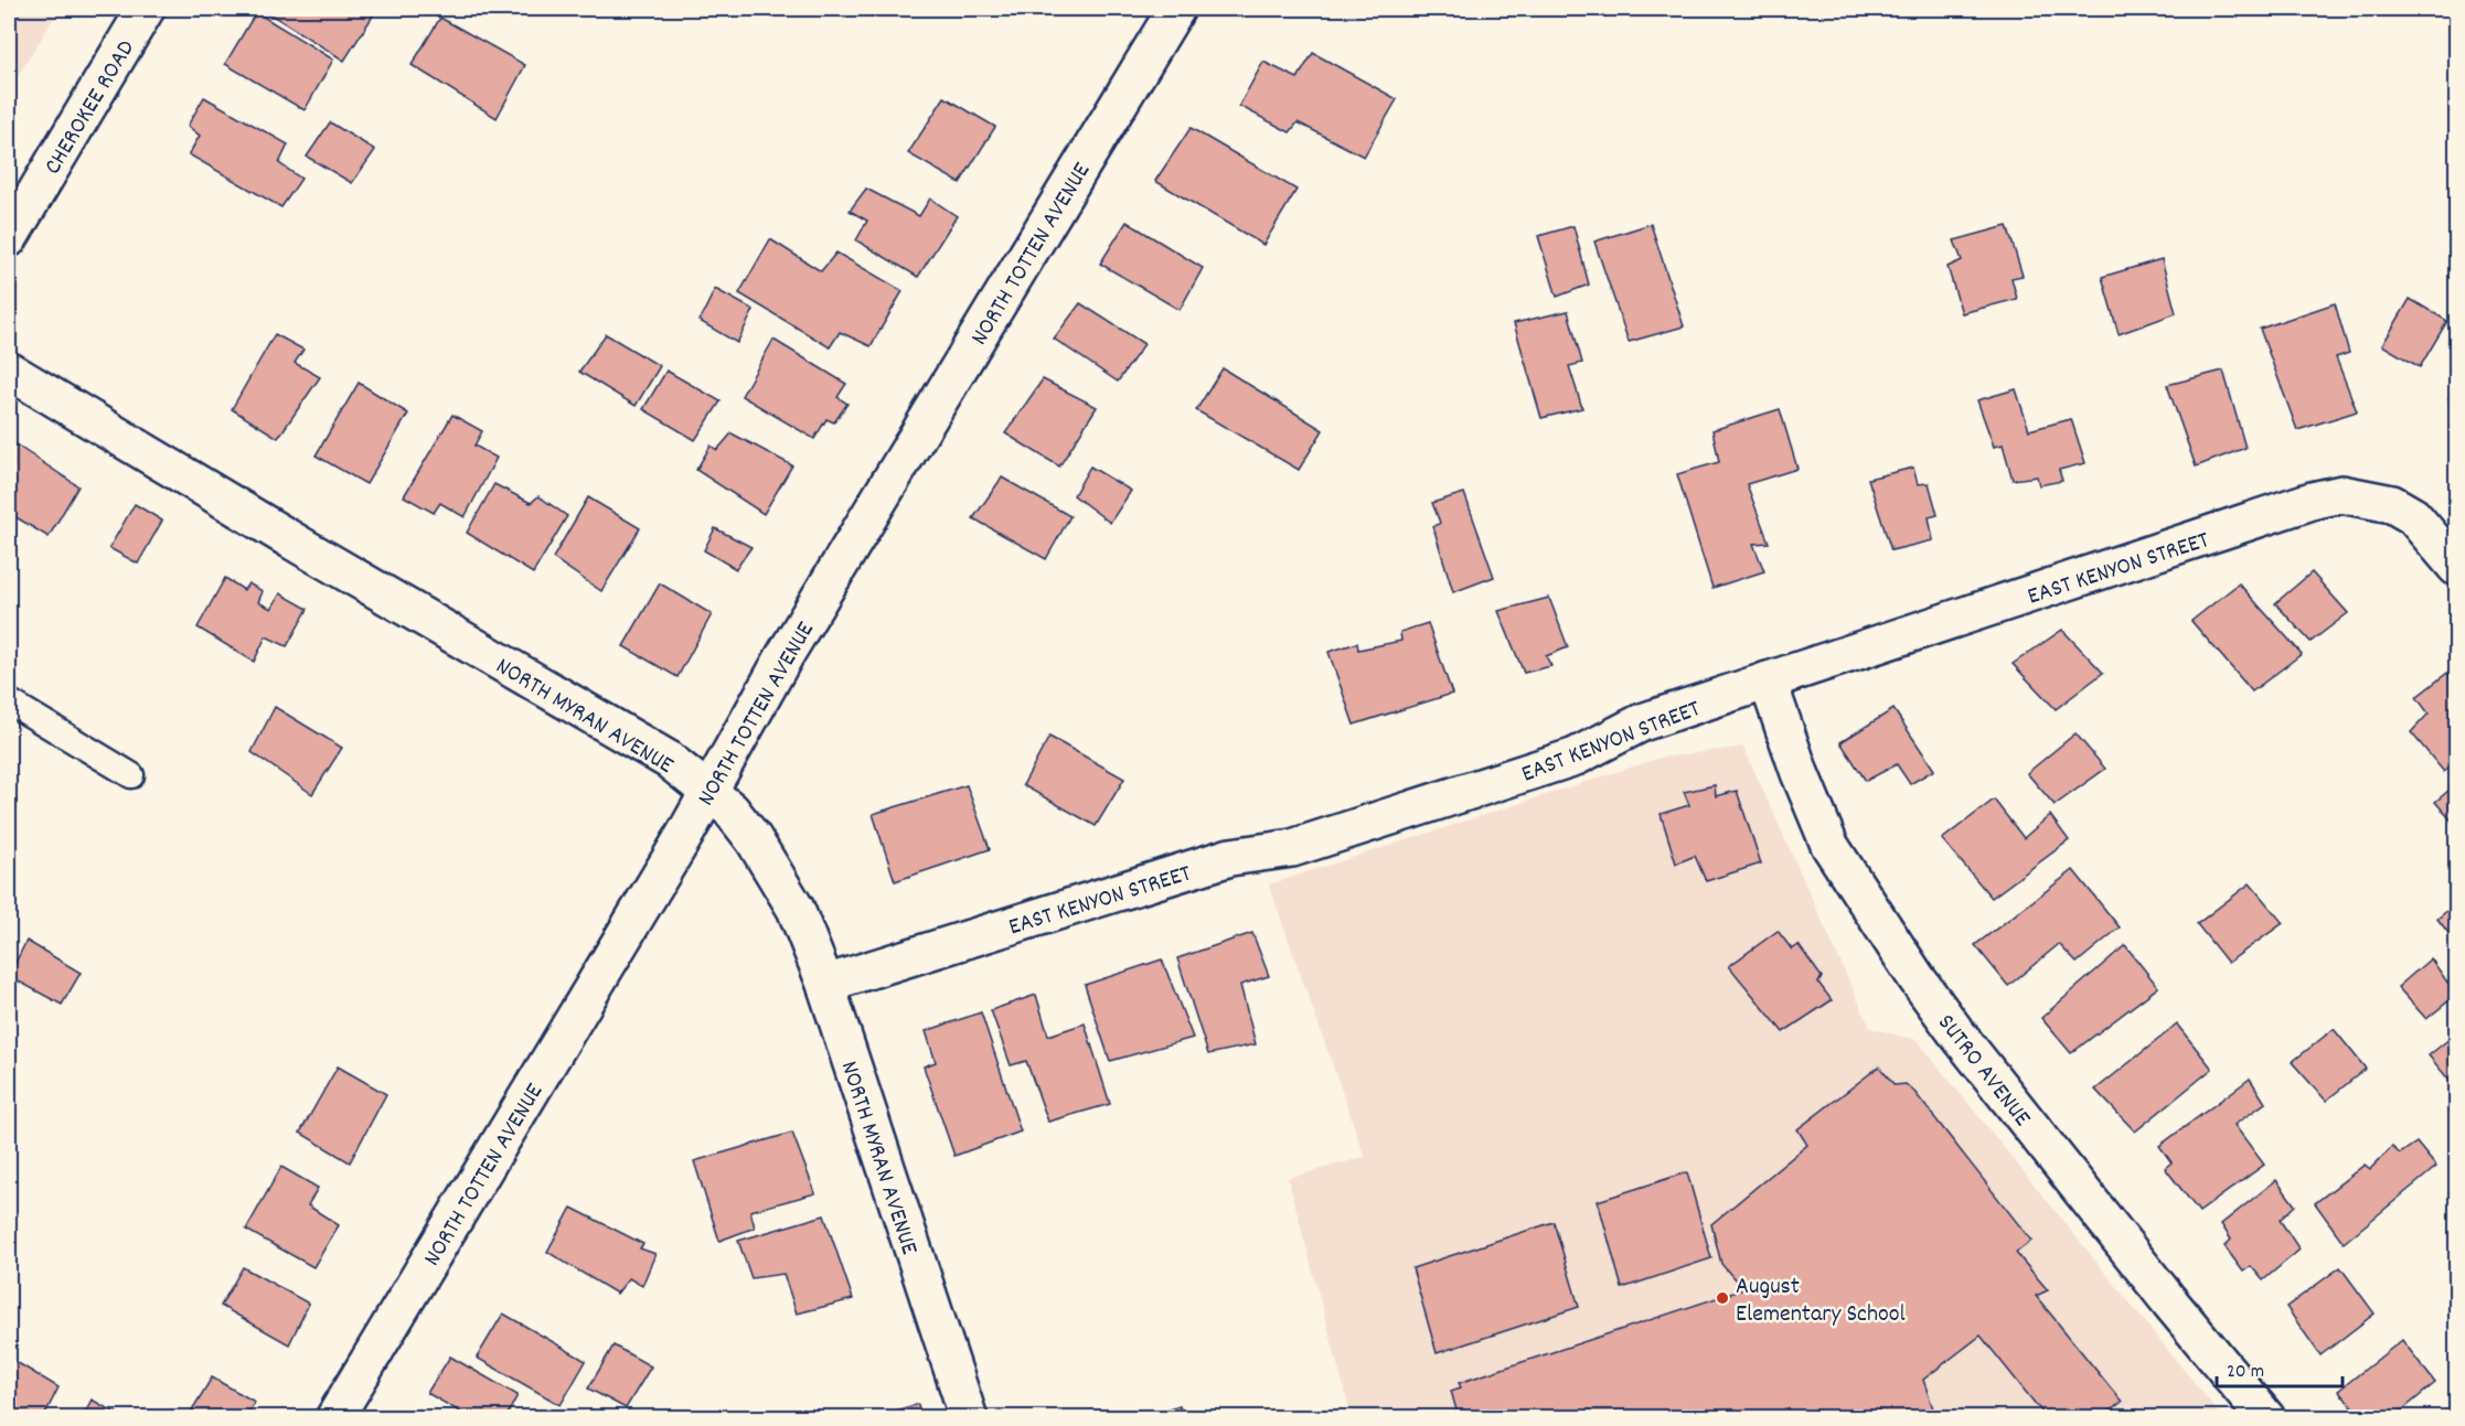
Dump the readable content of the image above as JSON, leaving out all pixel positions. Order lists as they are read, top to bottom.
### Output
{
  "streets": {
    "street": [
      "CHEROKEE ROAD",
      "NORTH TOTTEN AVENUE",
      "EAST KENYON STREET",
      "NORTH MYRAN AVENUE",
      "SUTRO AVENUE"
    ]
  },
  "crossings": [
    ["NORTH TOTTEN AVENUE", "NORTH MYRAN AVENUE"],
    ["EAST KENYON STREET", "NORTH MYRAN AVENUE"],
    ["EAST KENYON STREET", "SUTRO AVENUE"]
  ],
  "places": ["August Elementary School"],
  "scale_bar": "20 m"
}
